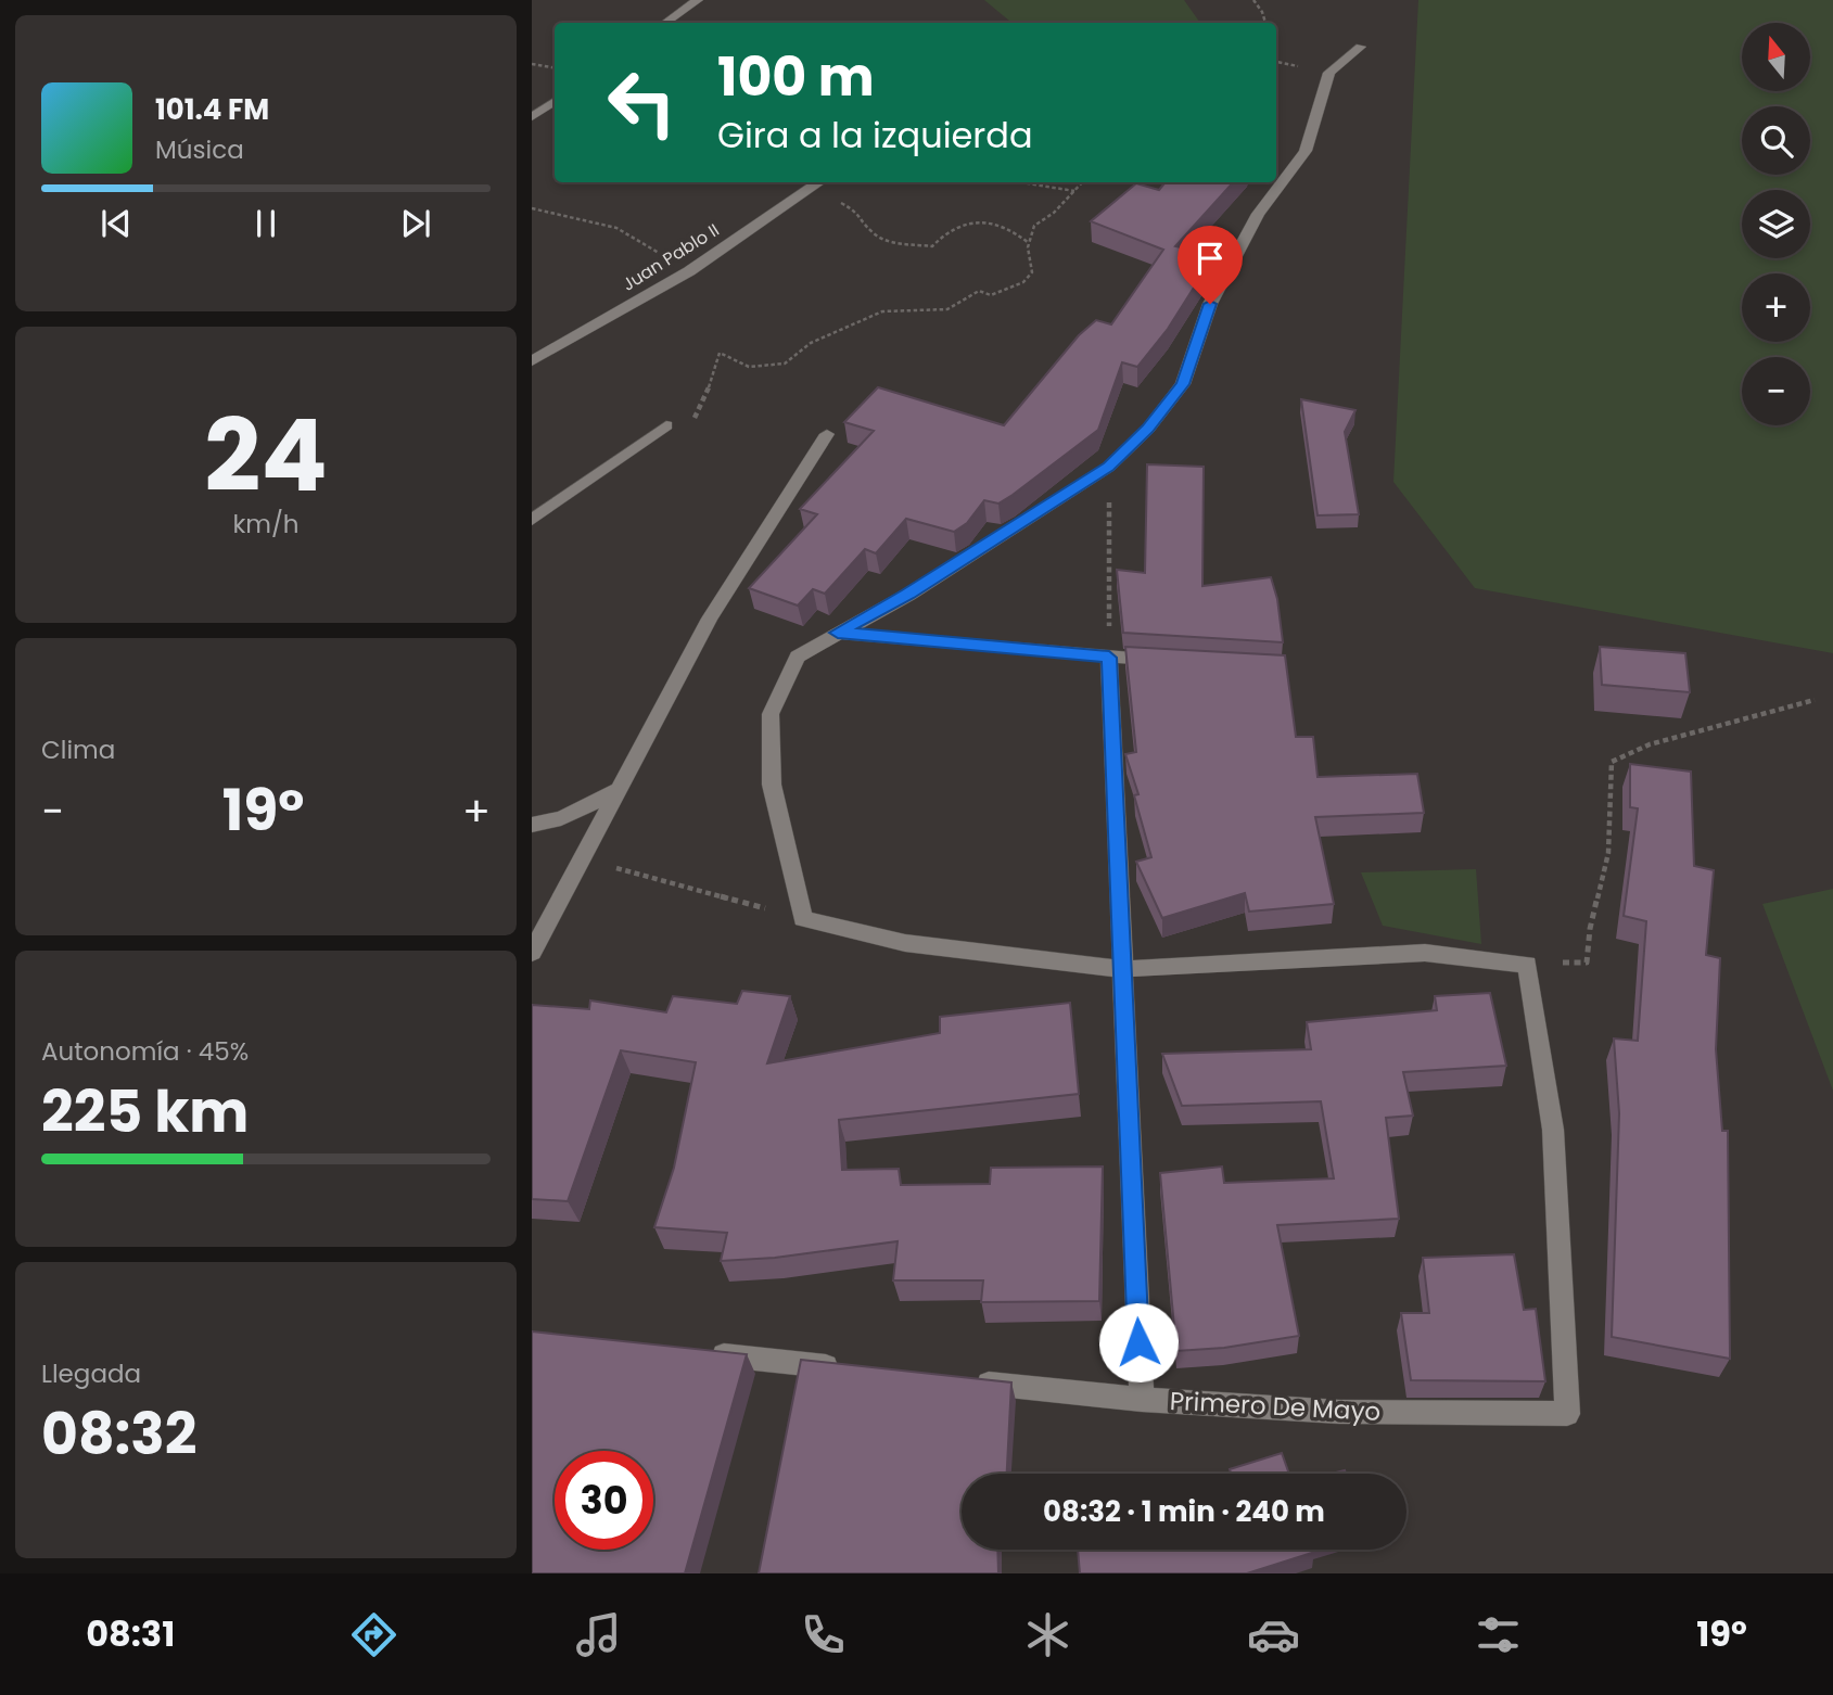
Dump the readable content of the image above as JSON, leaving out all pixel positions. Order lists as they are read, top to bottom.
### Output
{
  "streets": {
    "street": ["Juan Pablo II", "Primero De Mayo"]
  },
  "north": "top",
  "page": {
    "map_buttons": ["+", "−"],
    "turn": ["100 m", "Gira a la izquierda"],
    "song": ["101.4 FM", "Música"],
    "tile": [
      ["24", "km/h"],
      "Clima",
      ["Autonomía · 45%", "225 km"],
      ["Llegada", "08:32"]
    ],
    "heat": ["−", "19°", "+"],
    "limit": "30",
    "trip": "08:32 · 1 min · 240 m",
    "tabs": ["08:31", "19°"]
  }
}
